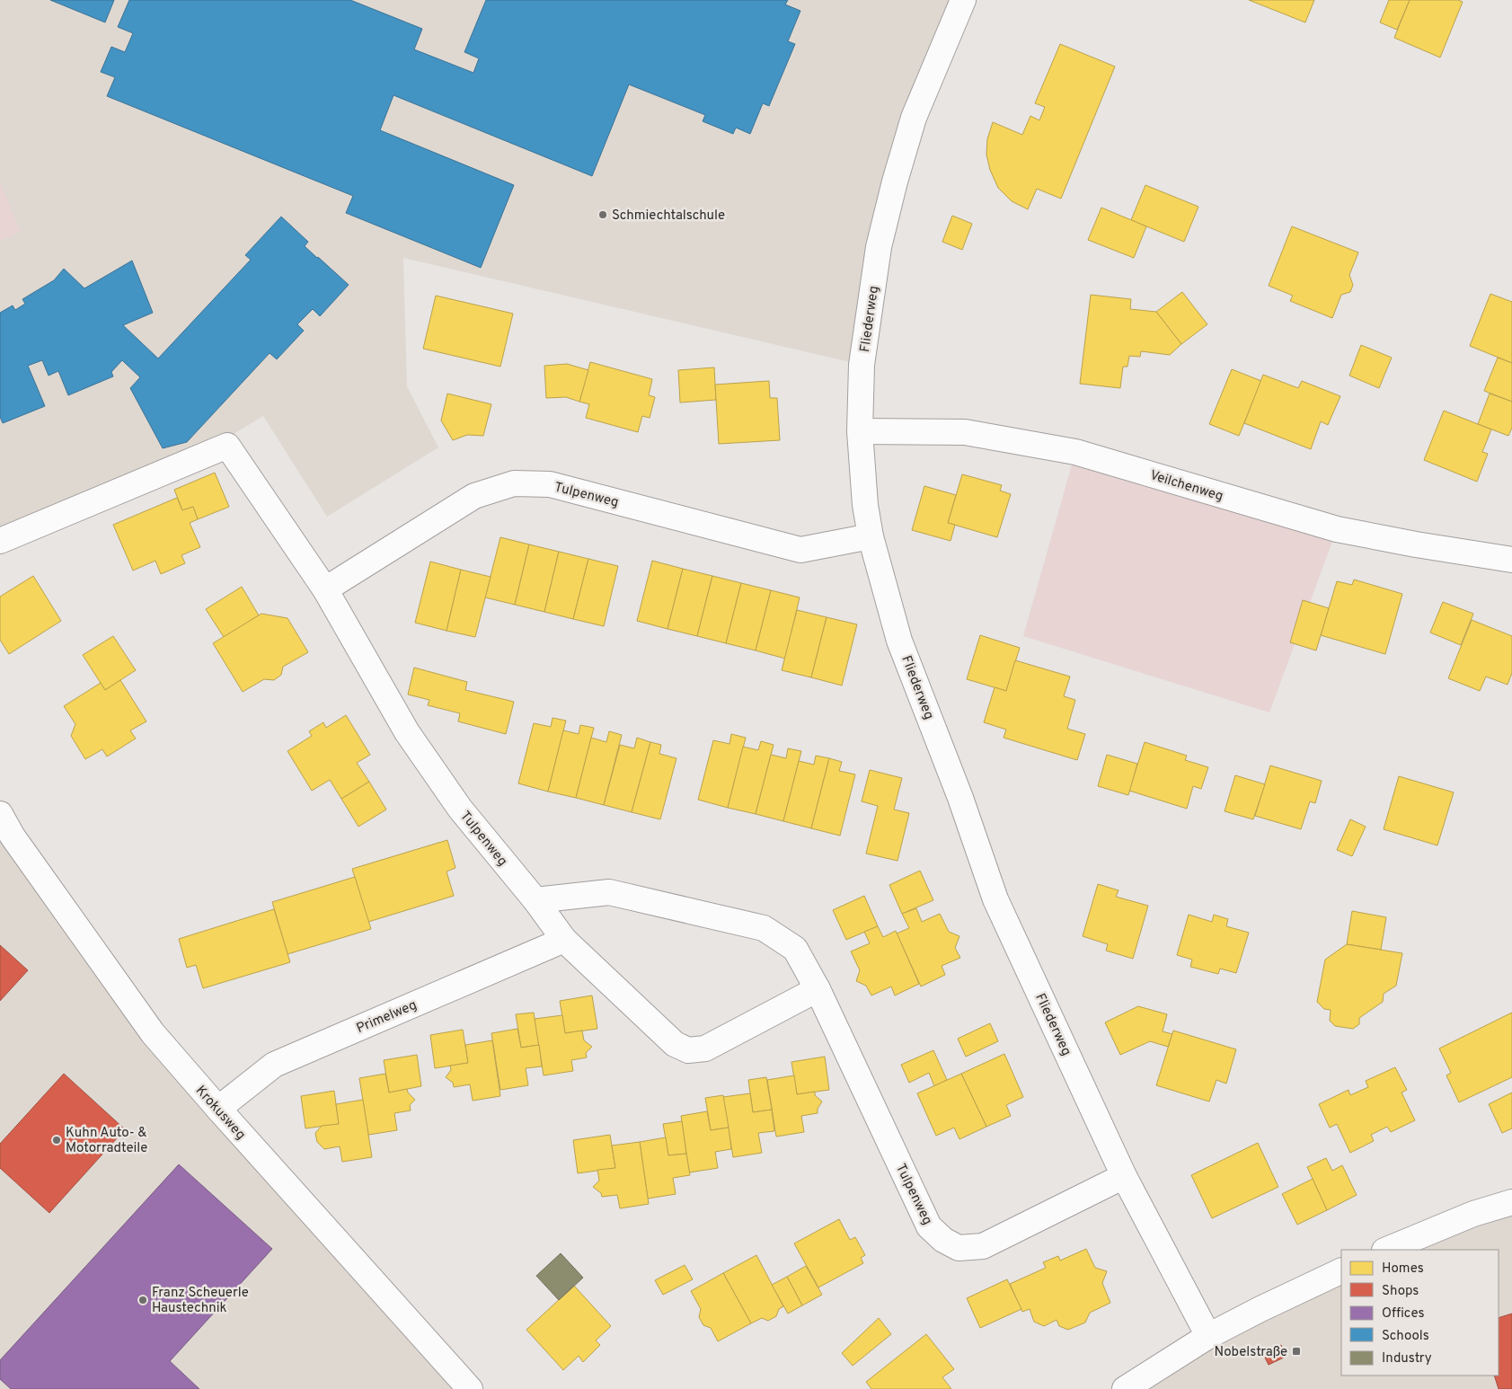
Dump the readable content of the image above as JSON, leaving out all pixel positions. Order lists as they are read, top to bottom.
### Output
{
  "streets": {
    "street": [
      "Fliederweg",
      "Veilchenweg",
      "Tulpenweg",
      "Primelweg",
      "Krokusweg"
    ]
  },
  "crossings": [
    ["Fliederweg", "Veilchenweg"],
    ["Fliederweg", "Tulpenweg"],
    ["Tulpenweg", "Primelweg"],
    ["Primelweg", "Krokusweg"]
  ],
  "places": {
    "other": ["Schmiechtalschule", "Kuhn Auto- & Motorradteile", "Franz Scheuerle Haustechnik"],
    "transit": ["Nobelstraße"]
  },
  "legend": [
    "Homes",
    "Shops",
    "Offices",
    "Schools",
    "Industry"
  ]
}
